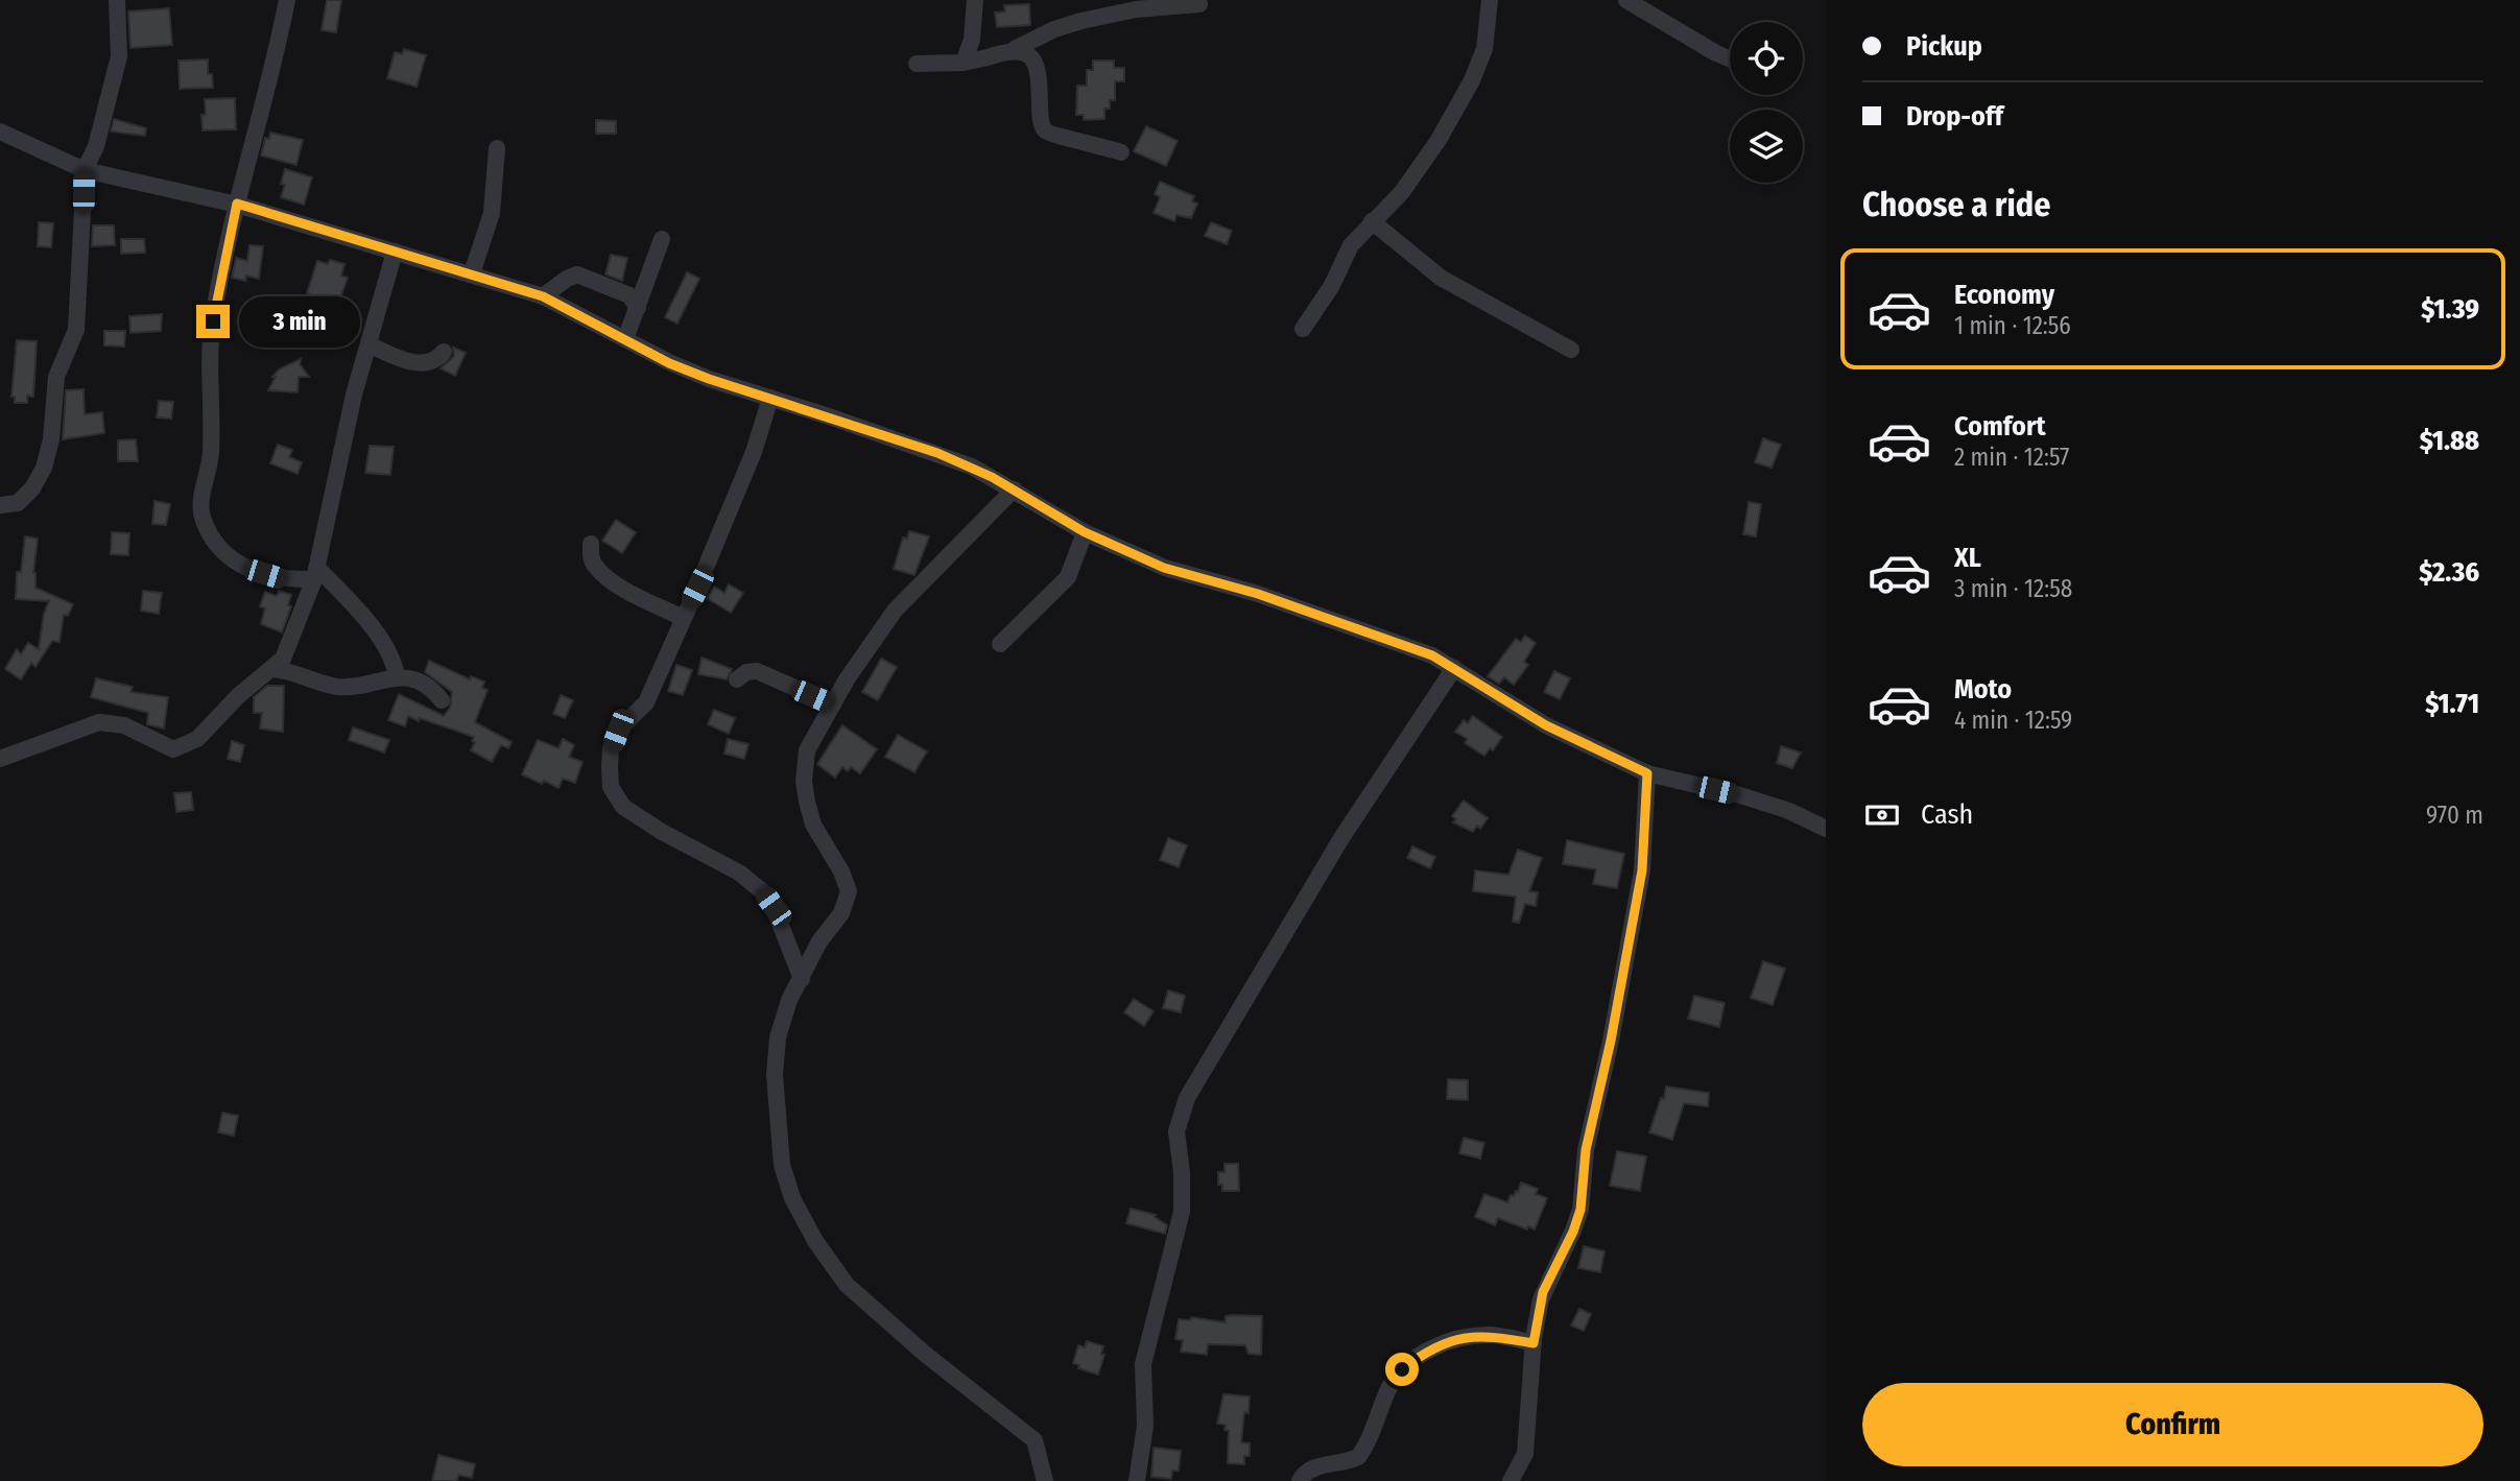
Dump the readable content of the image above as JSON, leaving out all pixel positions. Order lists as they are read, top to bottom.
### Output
{
  "page": {
    "banner": ["Pickup", "Drop-off"],
    "heading": "Choose a ride",
    "list": [
      {
        "name": "Economy",
        "note": "1 min · 12:56",
        "value": "$1.39"
      },
      {
        "name": "Comfort",
        "note": "2 min · 12:57",
        "value": "$1.88"
      },
      {
        "name": "XL",
        "note": "3 min · 12:58",
        "value": "$2.36"
      },
      {
        "name": "Moto",
        "note": "4 min · 12:59",
        "value": "$1.71"
      }
    ],
    "bubble": "3 min",
    "pay": ["Cash", "970 m"],
    "buttons": "Confirm"
  }
}
